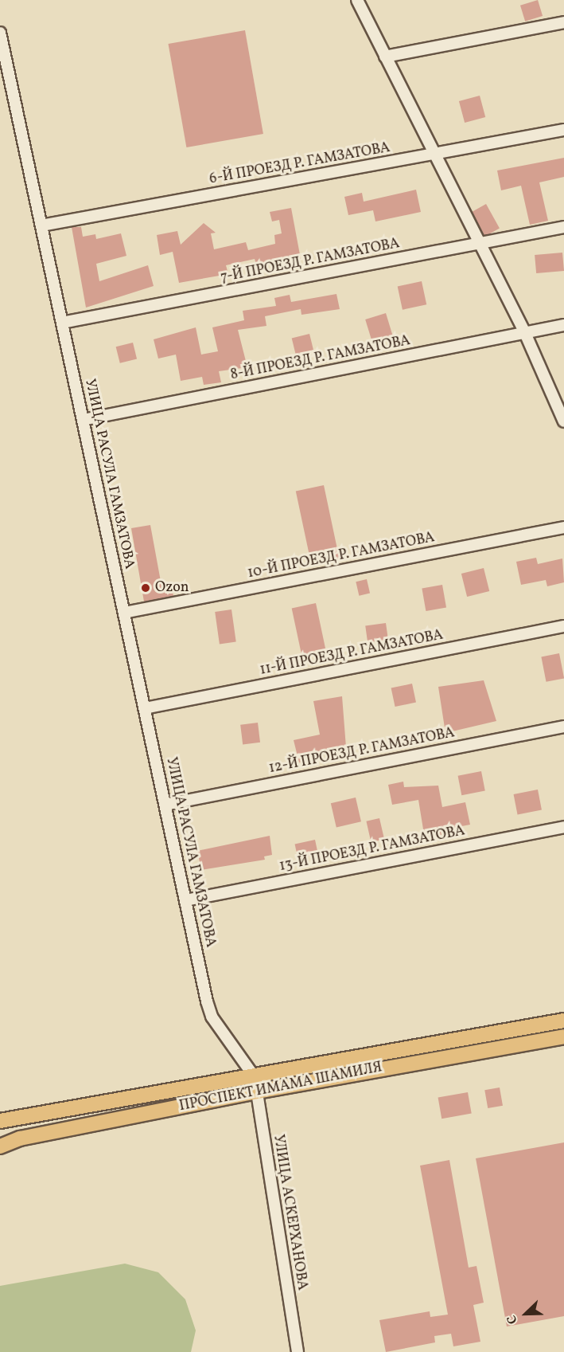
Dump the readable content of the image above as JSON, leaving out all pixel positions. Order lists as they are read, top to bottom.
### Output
{
  "streets": {
    "main road": ["ПРОСПЕКТ ИМАМА ШАМИЛЯ"],
    "street": [
      "6-Й ПРОЕЗД Р. ГАМЗАТОВА",
      "7-Й ПРОЕЗД Р. ГАМЗАТОВА",
      "8-Й ПРОЕЗД Р. ГАМЗАТОВА",
      "УЛИЦА РАСУЛА ГАМЗАТОВА",
      "10-Й ПРОЕЗД Р. ГАМЗАТОВА",
      "11-Й ПРОЕЗД Р. ГАМЗАТОВА",
      "12-Й ПРОЕЗД Р. ГАМЗАТОВА",
      "13-Й ПРОЕЗД Р. ГАМЗАТОВА",
      "УЛИЦА АСКЕРХАНОВА"
    ]
  },
  "crossings": [
    ["6-Й ПРОЕЗД Р. ГАМЗАТОВА", "УЛИЦА РАСУЛА ГАМЗАТОВА"],
    ["7-Й ПРОЕЗД Р. ГАМЗАТОВА", "УЛИЦА РАСУЛА ГАМЗАТОВА"],
    ["8-Й ПРОЕЗД Р. ГАМЗАТОВА", "УЛИЦА РАСУЛА ГАМЗАТОВА"],
    ["УЛИЦА РАСУЛА ГАМЗАТОВА", "10-Й ПРОЕЗД Р. ГАМЗАТОВА"],
    ["УЛИЦА РАСУЛА ГАМЗАТОВА", "11-Й ПРОЕЗД Р. ГАМЗАТОВА"],
    ["УЛИЦА РАСУЛА ГАМЗАТОВА", "12-Й ПРОЕЗД Р. ГАМЗАТОВА"],
    ["УЛИЦА РАСУЛА ГАМЗАТОВА", "13-Й ПРОЕЗД Р. ГАМЗАТОВА"],
    ["УЛИЦА РАСУЛА ГАМЗАТОВА", "ПРОСПЕКТ ИМАМА ШАМИЛЯ"],
    ["УЛИЦА РАСУЛА ГАМЗАТОВА", "УЛИЦА АСКЕРХАНОВА"],
    ["ПРОСПЕКТ ИМАМА ШАМИЛЯ", "УЛИЦА АСКЕРХАНОВА"]
  ],
  "places": ["Ozon"],
  "north": "bottom left"
}
